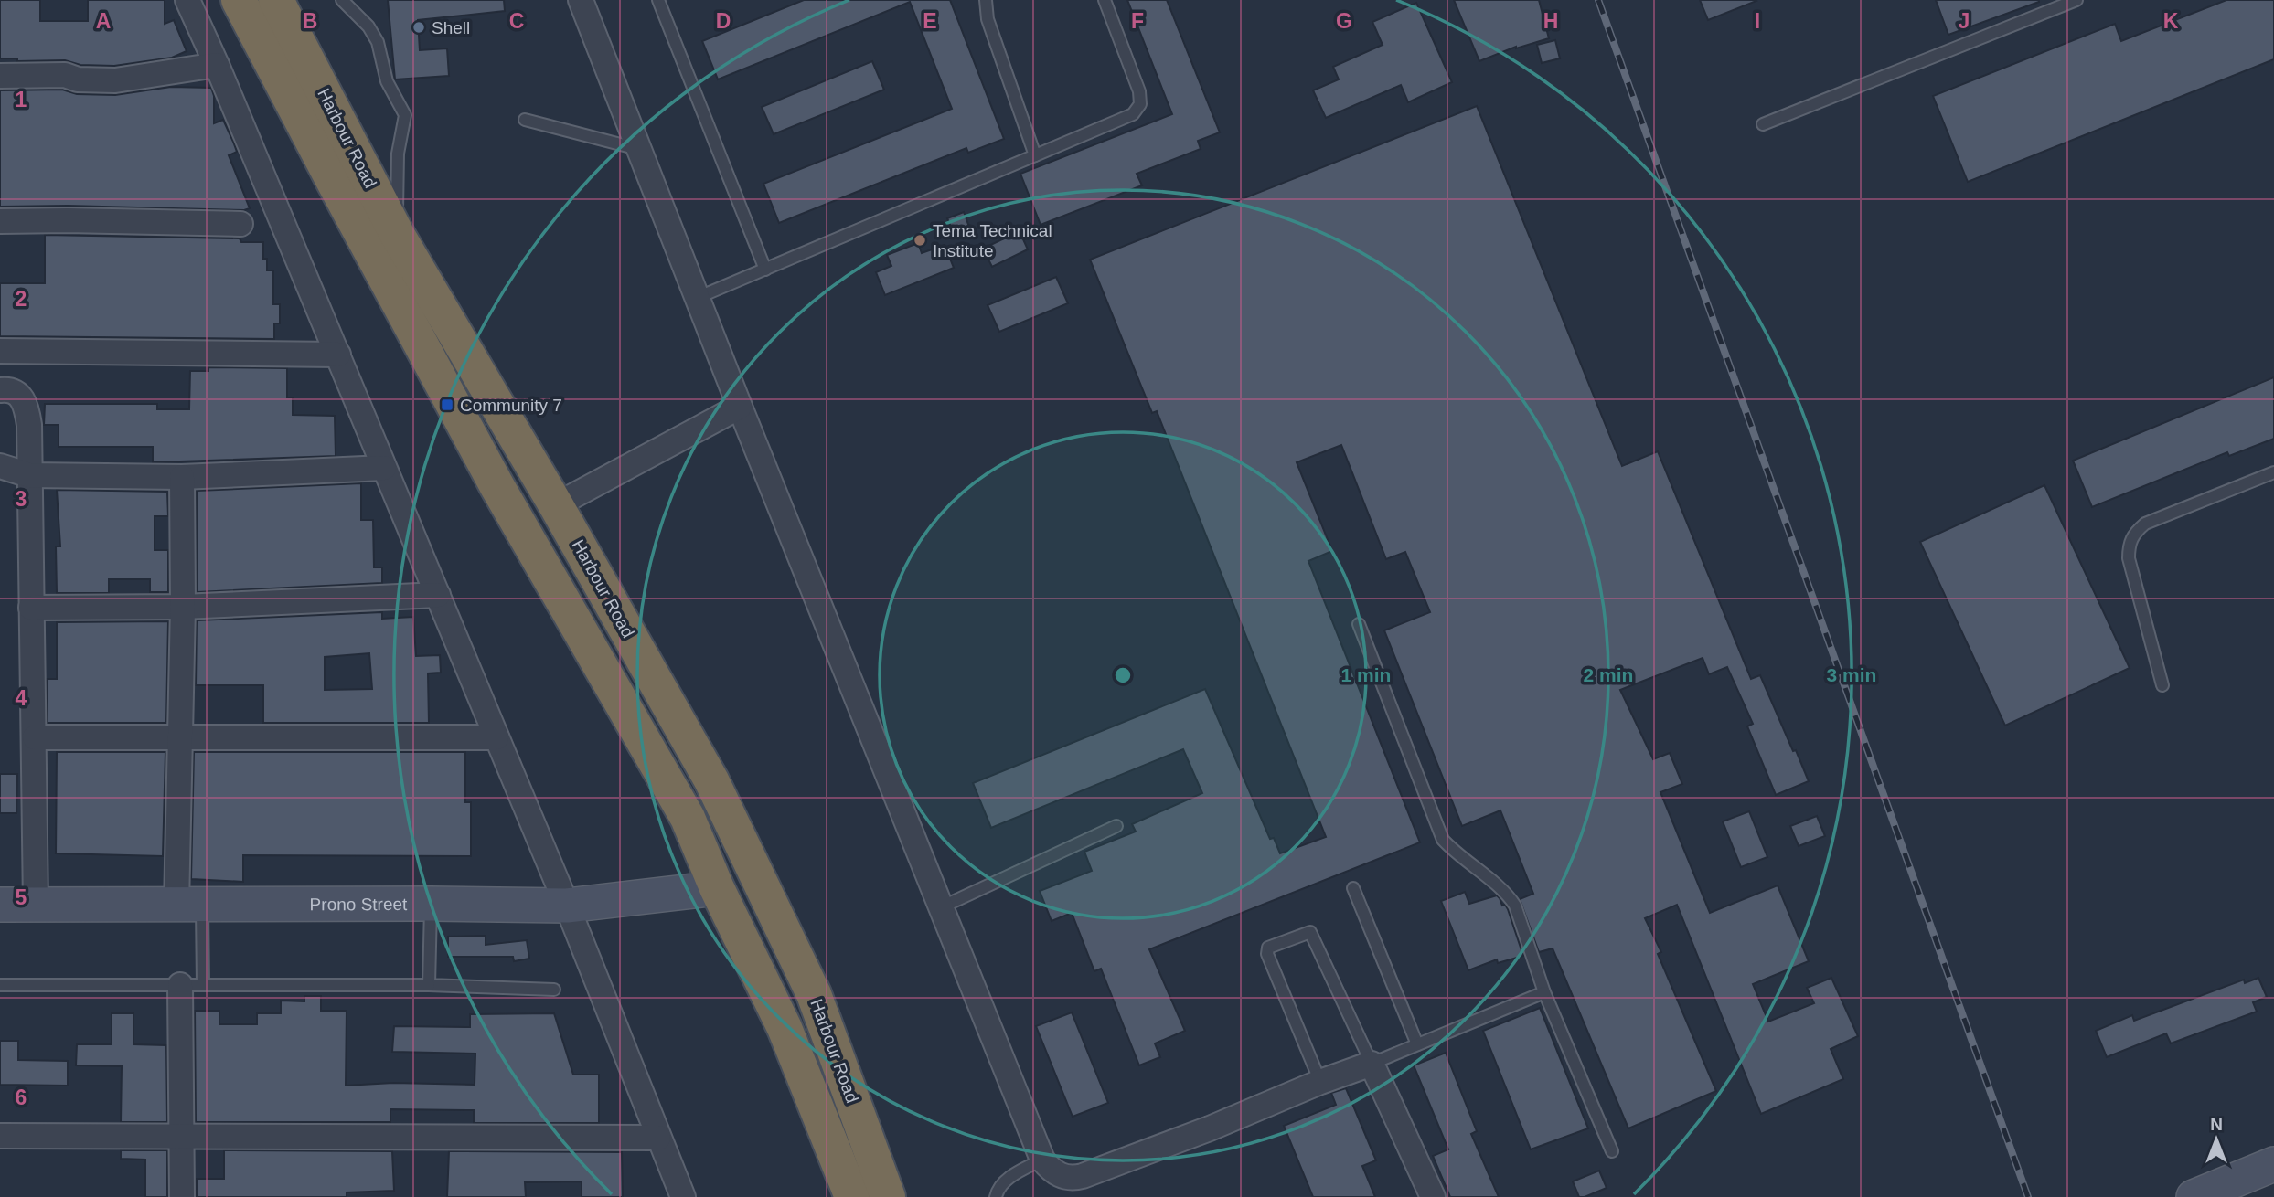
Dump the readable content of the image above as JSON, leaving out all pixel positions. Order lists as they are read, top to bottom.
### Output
{
  "streets": {
    "highway": ["Harbour Road"],
    "street": ["Prono Street"]
  },
  "crossings": [
    ["Harbour Road", "Prono Street"]
  ],
  "places": {
    "other": ["Shell", "Tema Technical Institute"],
    "transit": ["Community 7"]
  },
  "north": "top",
  "grid": {
    "columns": [
      "A",
      "B",
      "C",
      "D",
      "E",
      "F",
      "G",
      "H",
      "I",
      "J",
      "K"
    ],
    "rows": [
      "1",
      "2",
      "3",
      "4",
      "5",
      "6"
    ]
  },
  "rings": ["1 min", "2 min", "3 min"]
}
